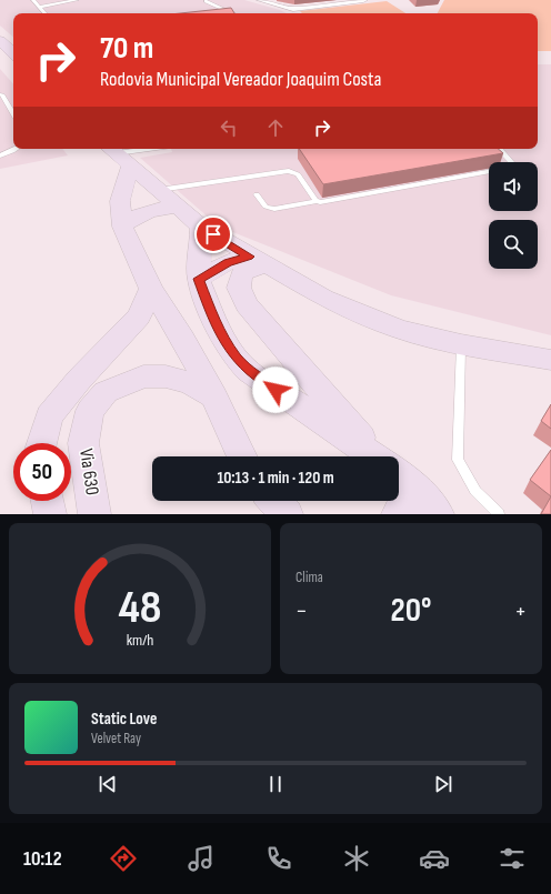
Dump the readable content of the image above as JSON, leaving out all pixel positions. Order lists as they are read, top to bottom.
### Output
{
  "streets": {
    "main road": ["Via 630"]
  },
  "page": {
    "turn": ["70 m", "Rodovia Municipal Vereador Joaquim Costa"],
    "limit": "50",
    "trip": "10:13 · 1 min · 120 m",
    "tile": "Clima",
    "heat": ["−", "20°", "+"],
    "song": ["Static Love", "Velvet Ray"],
    "tabs": "10:12",
    "gauge": ["48", "km/h"]
  }
}
